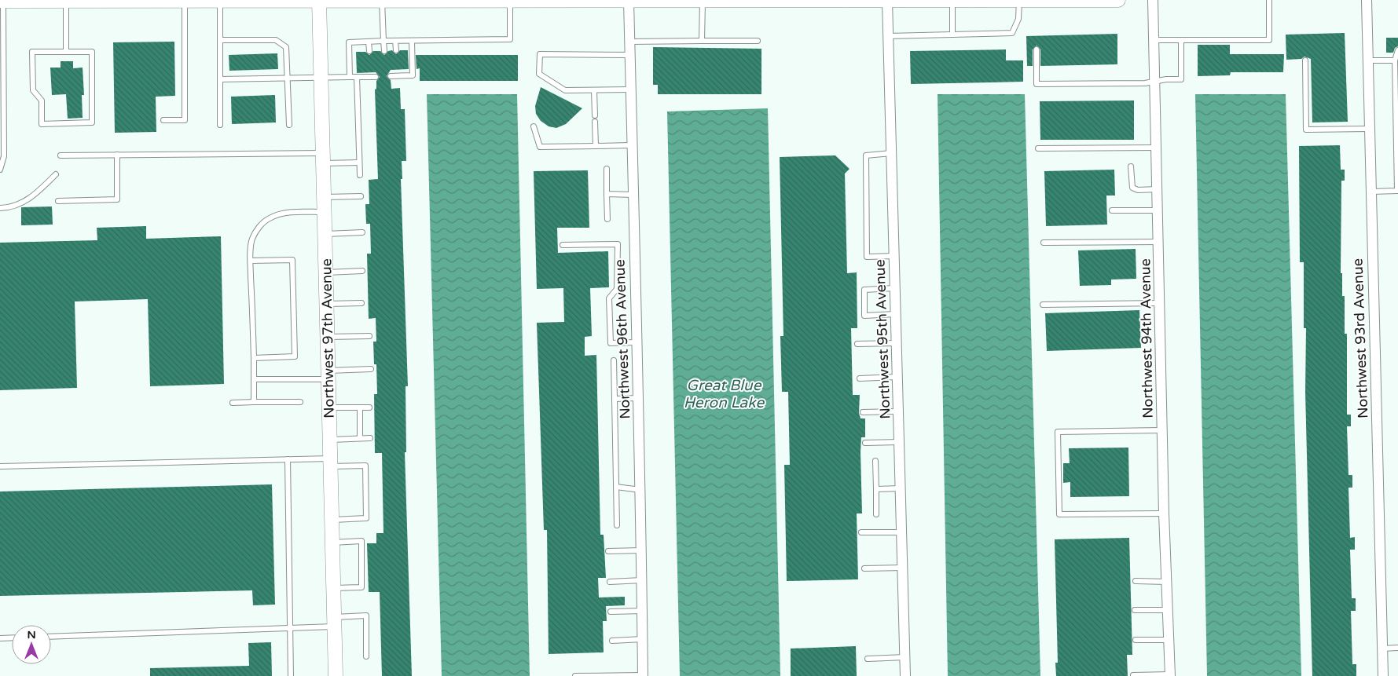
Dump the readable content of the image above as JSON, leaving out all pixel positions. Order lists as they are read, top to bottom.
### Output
{
  "streets": {
    "main road": ["Northwest 97th Avenue"],
    "street": [
      "Northwest 94th Avenue",
      "Northwest 93rd Avenue",
      "Northwest 96th Avenue",
      "Northwest 95th Avenue"
    ]
  },
  "water": ["Great Blue Heron Lake"],
  "north": "top"
}
